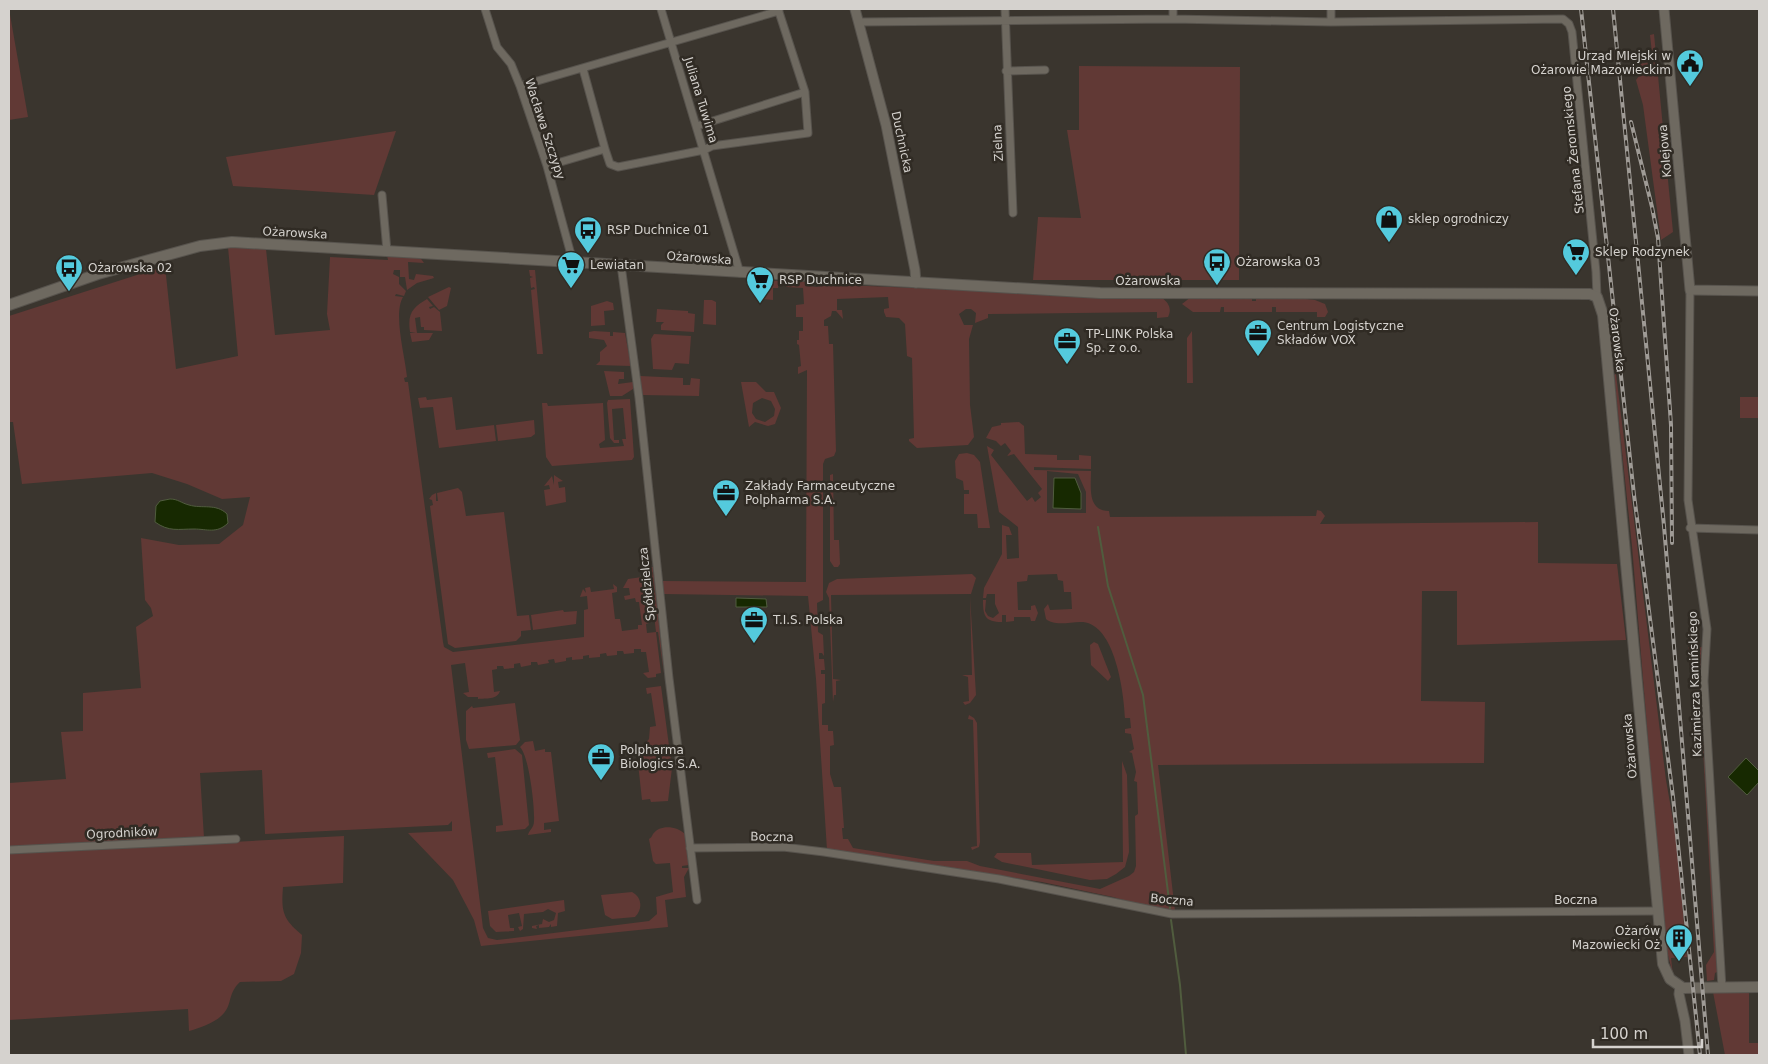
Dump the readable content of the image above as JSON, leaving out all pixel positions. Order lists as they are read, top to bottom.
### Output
{
  "streets": {
    "main road": ["Ożarowska"],
    "street": [
      "Juliana Tuwima",
      "Wacława Szczypy",
      "Duchnicka",
      "Zielna",
      "Stefana Żeromskiego",
      "Kolejowa",
      "Spółdzielcza",
      "Kazimierza Kamińskiego",
      "Ogrodników",
      "Boczna"
    ]
  },
  "crossings": [
    ["Juliana Tuwima", "Ożarowska"],
    ["Wacława Szczypy", "Ożarowska"],
    ["Duchnicka", "Stefana Żeromskiego"],
    ["Duchnicka", "Ożarowska"],
    ["Zielna", "Stefana Żeromskiego"],
    ["Stefana Żeromskiego", "Ożarowska"],
    ["Kolejowa", "Kazimierza Kamińskiego"],
    ["Ożarowska", "Spółdzielcza"],
    ["Ożarowska", "Boczna"],
    ["Spółdzielcza", "Boczna"]
  ],
  "places": {
    "public building": ["Urząd MIejski w Ożarowie Mazowieckim"],
    "shop": ["sklep ogrodniczy"],
    "bus stop": ["RSP Duchnice 01", "Ożarowska 03", "Ożarowska 02"],
    "supermarket": ["Sklep Rodzynek", "Lewiatan", "RSP Duchnice"],
    "office": [
      "Centrum Logistyczne Składów VOX",
      "TP-LINK Polska Sp. z o.o.",
      "Zakłady Farmaceutyczne Polpharma S.A.",
      "T.I.S. Polska",
      "Polpharma Biologics S.A."
    ],
    "building": ["Ożarów Mazowiecki Oż"]
  },
  "scale_bar": "100 m"
}
